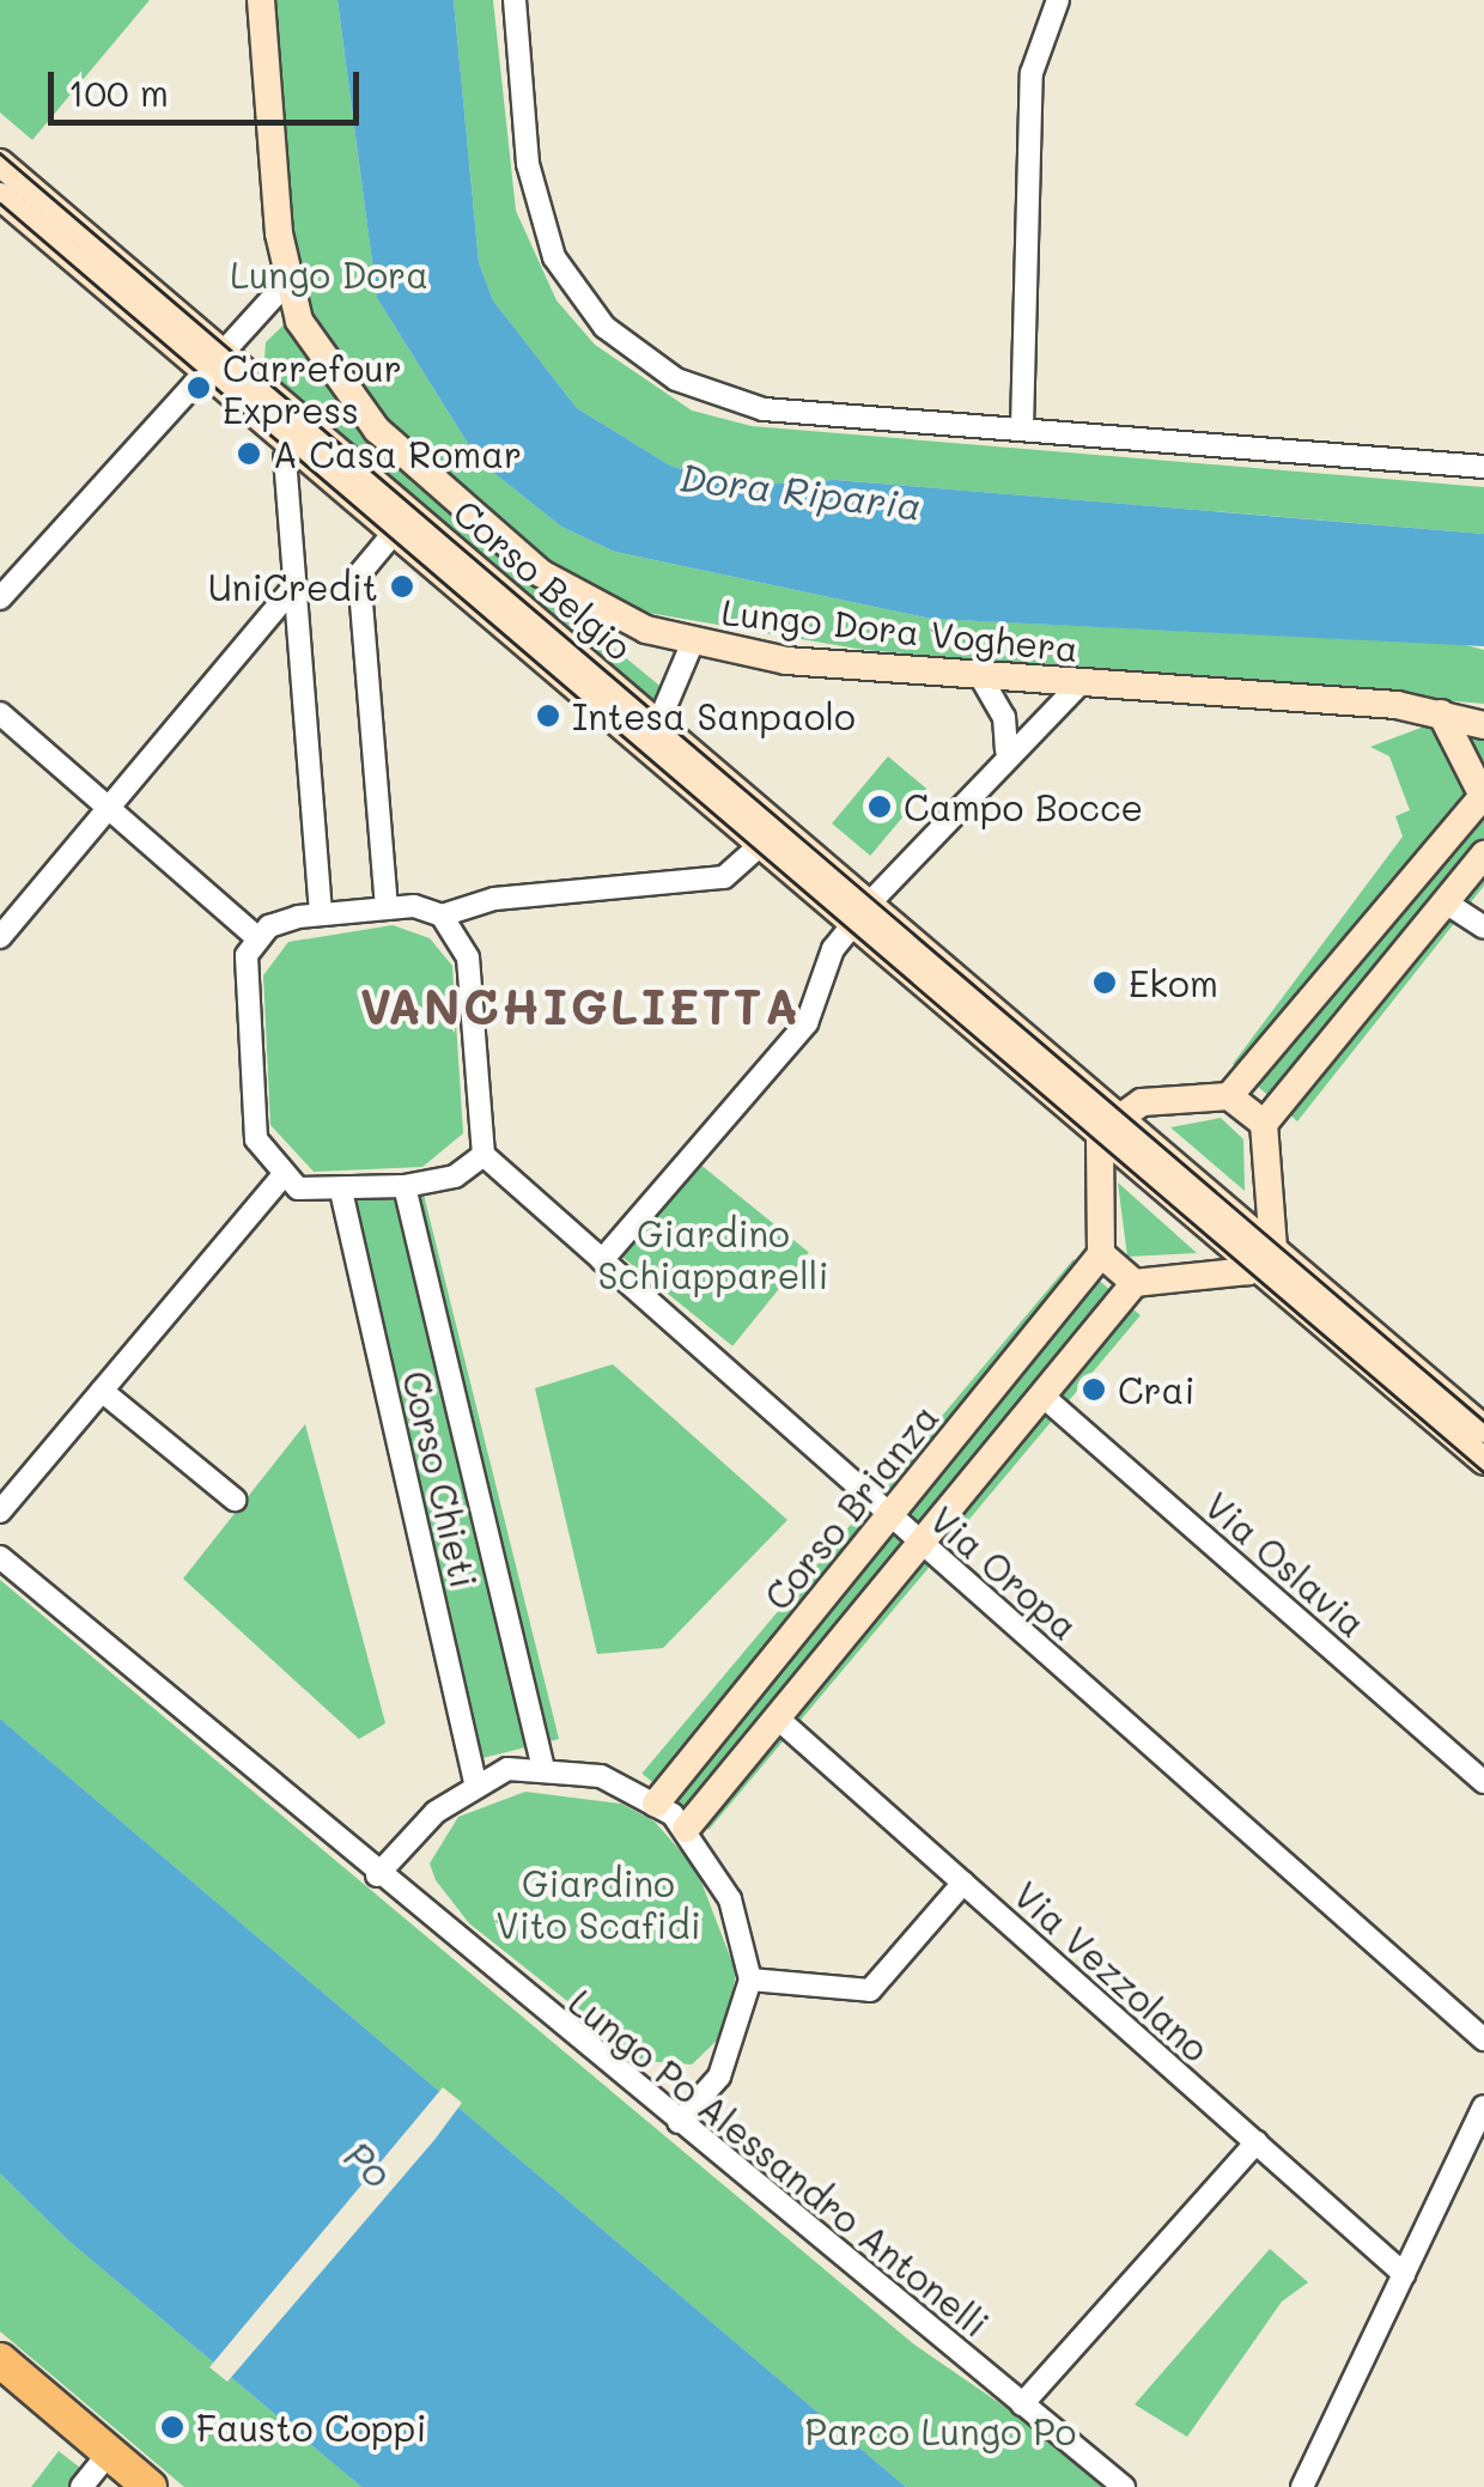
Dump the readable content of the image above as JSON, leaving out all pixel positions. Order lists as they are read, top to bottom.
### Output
{
  "streets": {
    "street": [
      "Corso Belgio",
      "Lungo Dora Voghera",
      "Corso Chieti",
      "Corso Brianza",
      "Via Oslavia",
      "Via Oropa",
      "Via Vezzolano",
      "Lungo Po Alessandro Antonelli"
    ]
  },
  "crossings": [
    ["Corso Belgio", "Lungo Dora Voghera"],
    ["Corso Chieti", "Via Oropa"],
    ["Corso Brianza", "Via Oslavia"],
    ["Corso Brianza", "Via Oropa"],
    ["Corso Brianza", "Via Vezzolano"]
  ],
  "districts": ["VANCHIGLIETTA"],
  "water": ["Dora Riparia", "Po"],
  "parks": [
    "Lungo Dora",
    "Giardino Schiapparelli",
    "Giardino Vito Scafidi",
    "Parco Lungo Po"
  ],
  "places": [
    "Carrefour Express",
    "A Casa Romar",
    "UniCredit",
    "Intesa Sanpaolo",
    "Campo Bocce",
    "Ekom",
    "Crai",
    "Fausto Coppi"
  ],
  "scale_bar": "100 m"
}
